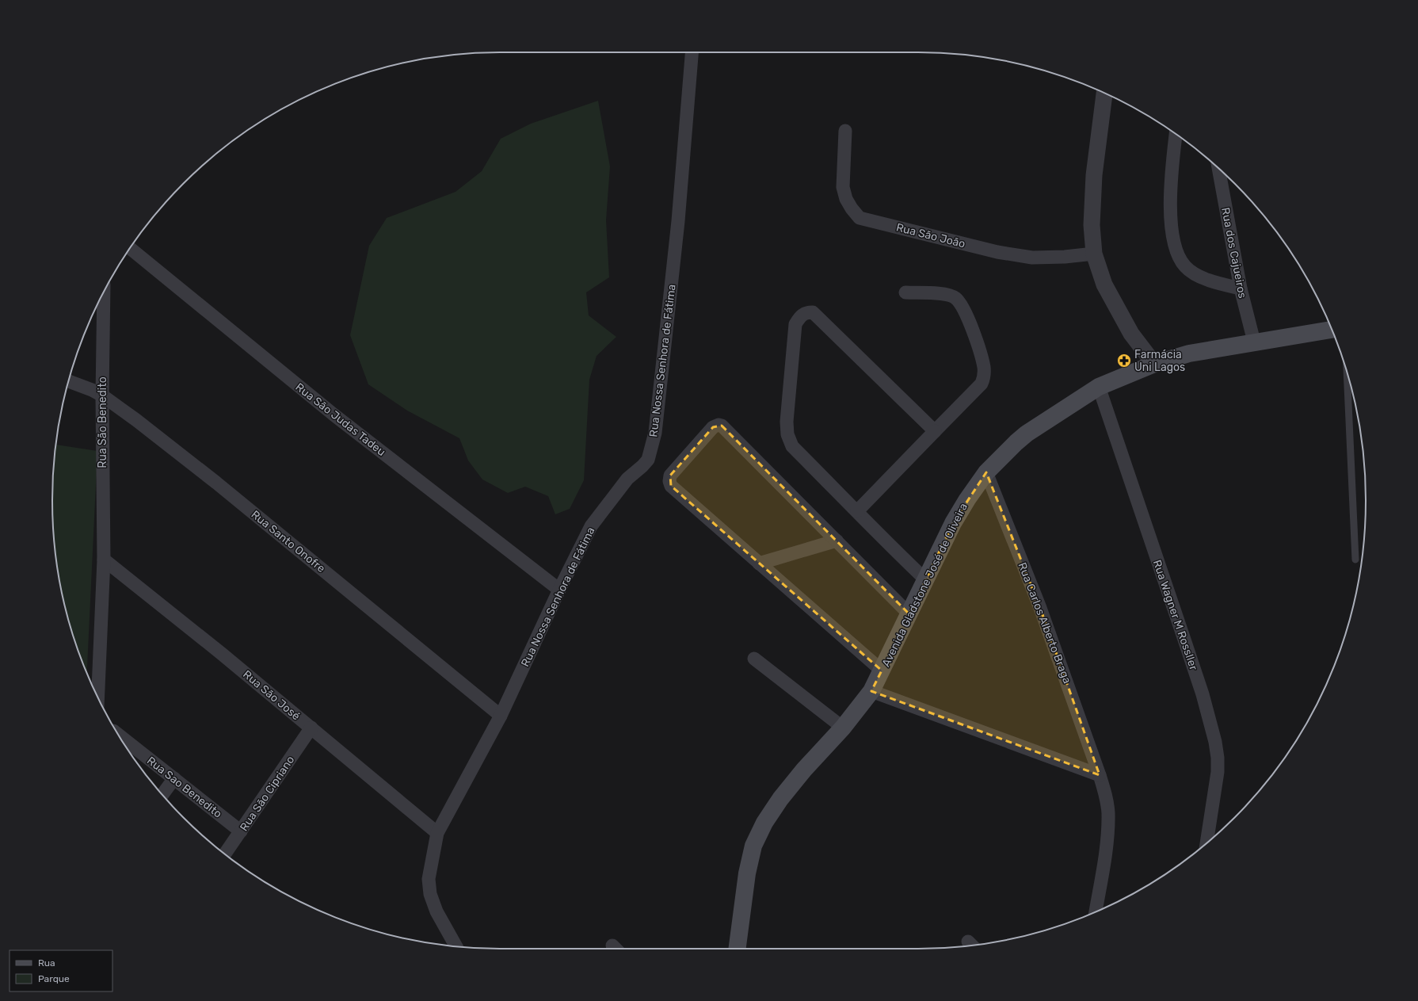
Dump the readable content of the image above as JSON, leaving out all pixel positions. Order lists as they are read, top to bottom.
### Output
{
  "streets": {
    "main road": ["Avenida Gladstone José de Oliveira"],
    "street": [
      "Rua São João",
      "Rua dos Cajueiros",
      "Rua Nossa Senhora de Fátima",
      "Rua São Judas Tadeu",
      "Rua São Benedito",
      "Rua Santo Onofre",
      "Rua Wagner M Rossller",
      "Rua Carlos Alberto Braga",
      "Rua São José",
      "Rua Sao Benedito",
      "Rua São Cipriano"
    ]
  },
  "crossings": [
    ["Rua dos Cajueiros", "Avenida Gladstone José de Oliveira"],
    ["Rua Nossa Senhora de Fátima", "Rua São Judas Tadeu"],
    ["Rua Nossa Senhora de Fátima", "Rua Santo Onofre"],
    ["Rua Nossa Senhora de Fátima", "Rua São José"],
    ["Rua São Benedito", "Rua Santo Onofre"],
    ["Rua São Benedito", "Rua São José"],
    ["Avenida Gladstone José de Oliveira", "Rua Wagner M Rossller"],
    ["Avenida Gladstone José de Oliveira", "Rua Carlos Alberto Braga"],
    ["Rua São José", "Rua São Cipriano"],
    ["Rua Sao Benedito", "Rua São Cipriano"]
  ],
  "places": {
    "pharmacy": ["Farmácia Uni Lagos"]
  },
  "legend": ["Rua", "Parque"]
}
